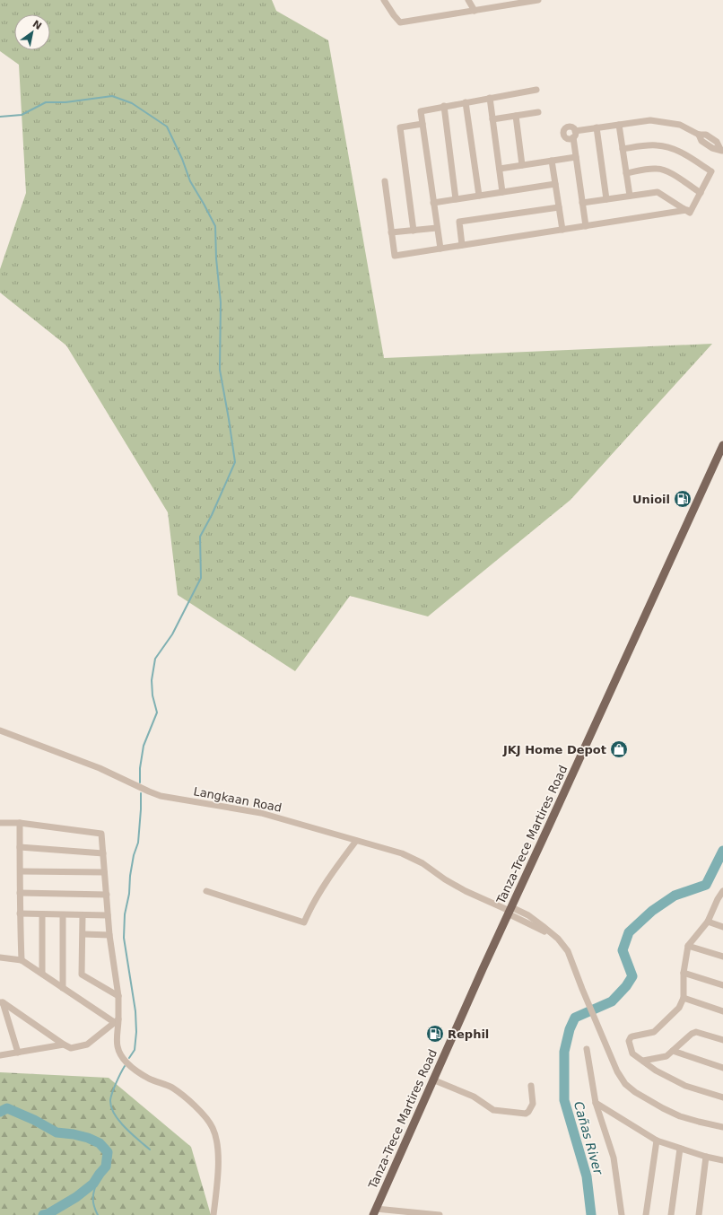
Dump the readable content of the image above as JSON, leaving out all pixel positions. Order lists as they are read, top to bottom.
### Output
{
  "streets": {
    "main road": ["Tanza-Trece Martires Road"],
    "street": ["Langkaan Road"]
  },
  "crossings": [
    ["Langkaan Road", "Tanza-Trece Martires Road"]
  ],
  "water": ["Cañas River"],
  "places": {
    "fuel station": ["Unioil", "Rephil"],
    "shop": ["JKJ Home Depot"]
  },
  "north": "top right"
}
